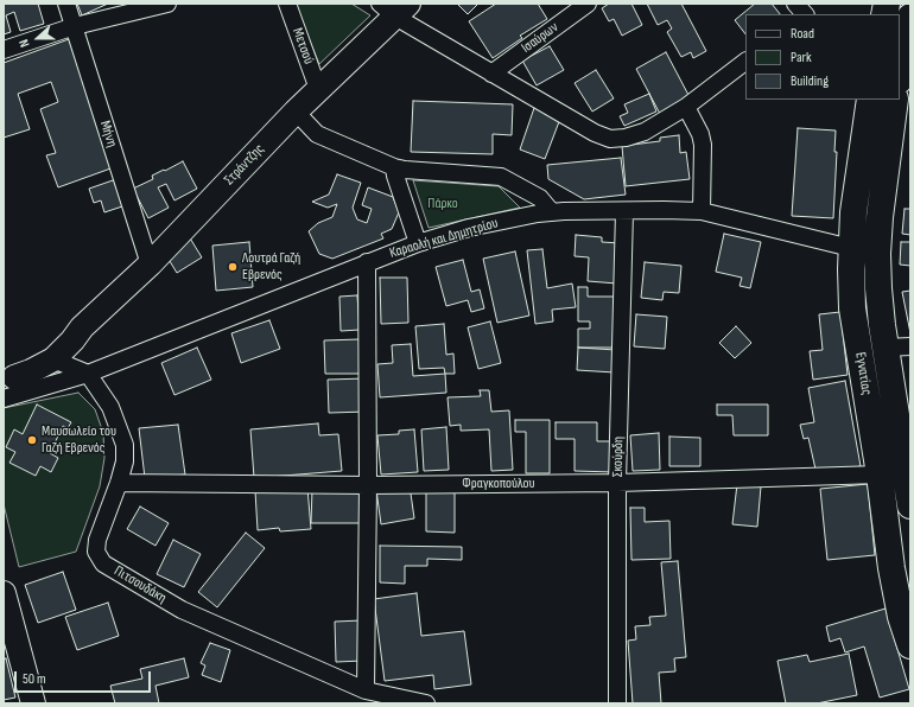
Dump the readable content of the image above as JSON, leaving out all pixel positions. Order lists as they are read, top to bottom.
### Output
{
  "streets": {
    "highway": ["Εγνατίας"],
    "street": [
      "Ισαύρων",
      "Μετσού",
      "Μήνη",
      "Στράντζης",
      "Καραολή και Δημητρίου",
      "Σκούρδη",
      "Φραγκοπούλου",
      "Πιτσουδάκη"
    ]
  },
  "crossings": [
    ["Μετσού", "Στράντζης"],
    ["Μήνη", "Στράντζης"],
    ["Καραολή και Δημητρίου", "Εγνατίας"],
    ["Καραολή και Δημητρίου", "Σκούρδη"],
    ["Καραολή και Δημητρίου", "Πιτσουδάκη"],
    ["Εγνατίας", "Φραγκοπούλου"],
    ["Σκούρδη", "Φραγκοπούλου"],
    ["Φραγκοπούλου", "Πιτσουδάκη"]
  ],
  "parks": ["Πάρκο"],
  "places": ["Λουτρά Γαζή Εβρενός", "Μαυσωλείο του Γαζή Εβρενός"],
  "legend": ["Road", "Park", "Building"],
  "scale_bar": "50 m",
  "north": "left"
}
